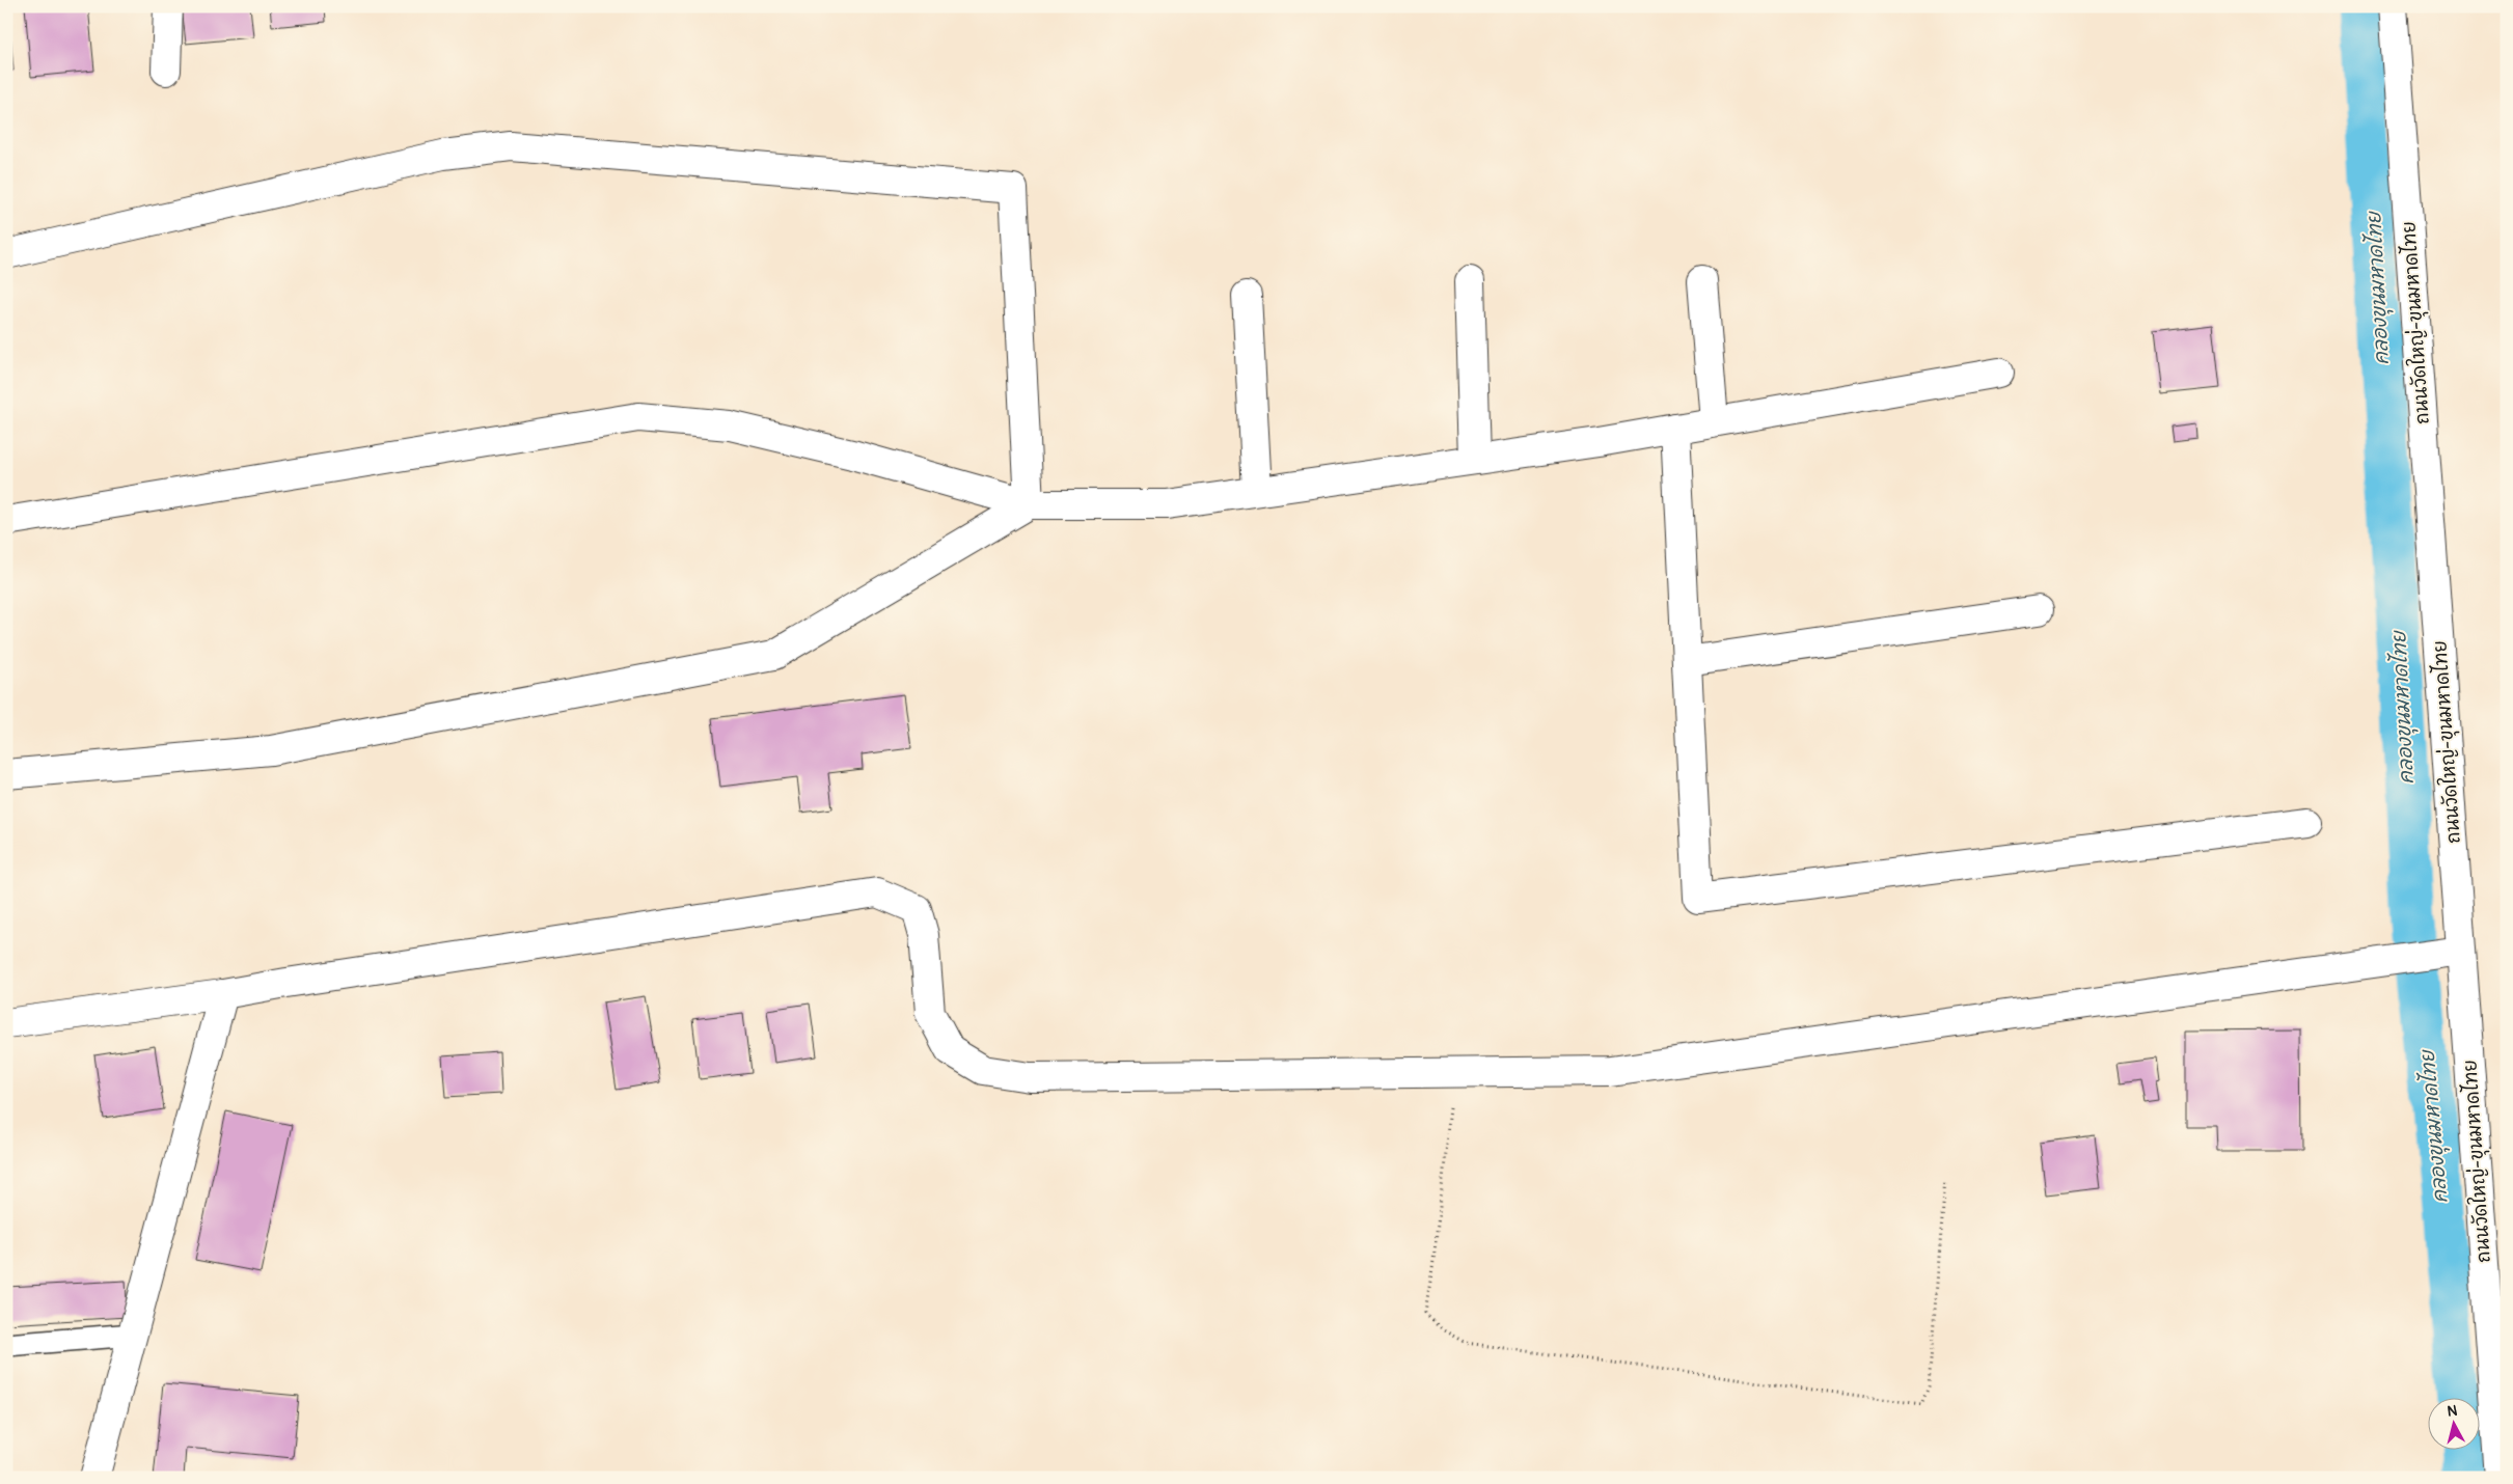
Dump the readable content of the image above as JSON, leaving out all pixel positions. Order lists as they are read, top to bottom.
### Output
{
  "streets": {
    "street": ["ถนนวัดใหญ่-ขุนมหาดไทย"]
  },
  "water": ["คลองขุนมหาดไทย"],
  "north": "top"
}
